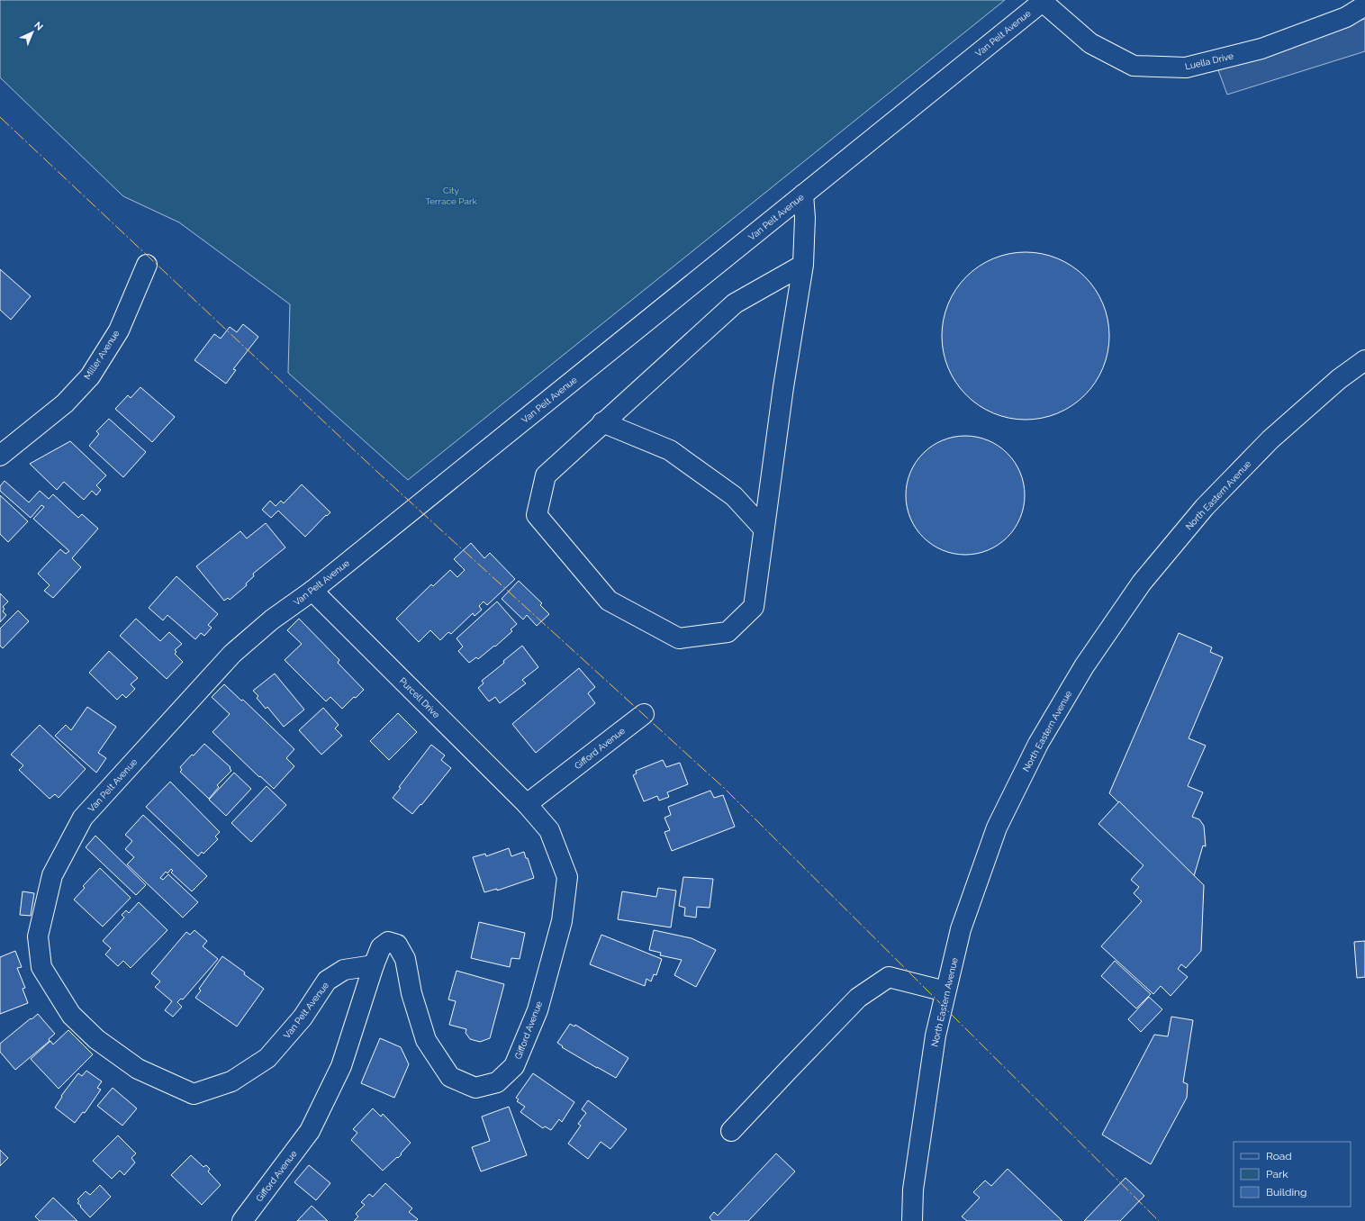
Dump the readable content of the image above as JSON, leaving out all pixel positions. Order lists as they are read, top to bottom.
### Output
{
  "streets": {
    "street": [
      "Van Pelt Avenue",
      "Luella Drive",
      "Miller Avenue",
      "North Eastern Avenue",
      "Purcell Drive",
      "Gifford Avenue"
    ]
  },
  "crossings": [
    ["Van Pelt Avenue", "Luella Drive"],
    ["Van Pelt Avenue", "Purcell Drive"],
    ["Van Pelt Avenue", "Gifford Avenue"],
    ["Purcell Drive", "Gifford Avenue"]
  ],
  "parks": ["City Terrace Park"],
  "legend": ["Road", "Park", "Building"],
  "north": "top right"
}
